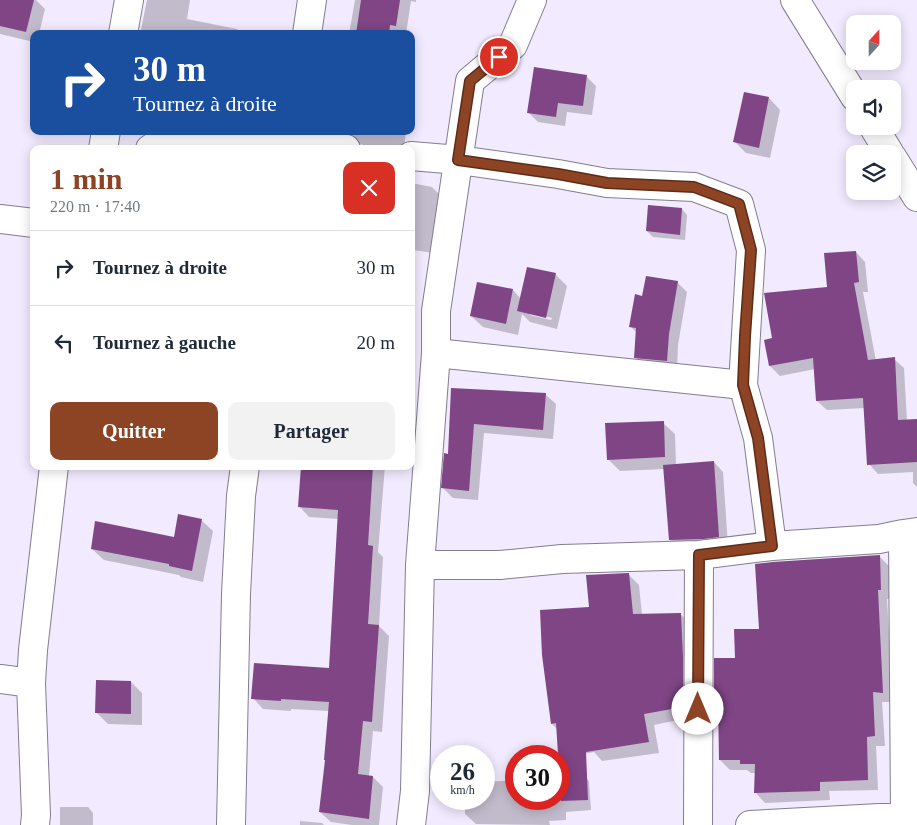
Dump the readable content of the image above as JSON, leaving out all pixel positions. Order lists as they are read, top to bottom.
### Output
{
  "north": "top",
  "page": {
    "turn": ["30 m", "Tournez à droite"],
    "heading": ["1 min", "220 m · 17:40"],
    "list": [
      {
        "name": "Tournez à droite",
        "value": "30 m"
      },
      {
        "name": "Tournez à gauche",
        "value": "20 m"
      }
    ],
    "buttons": ["Quitter", "Partager"],
    "speed": "26 km/h",
    "limit": "30"
  }
}
